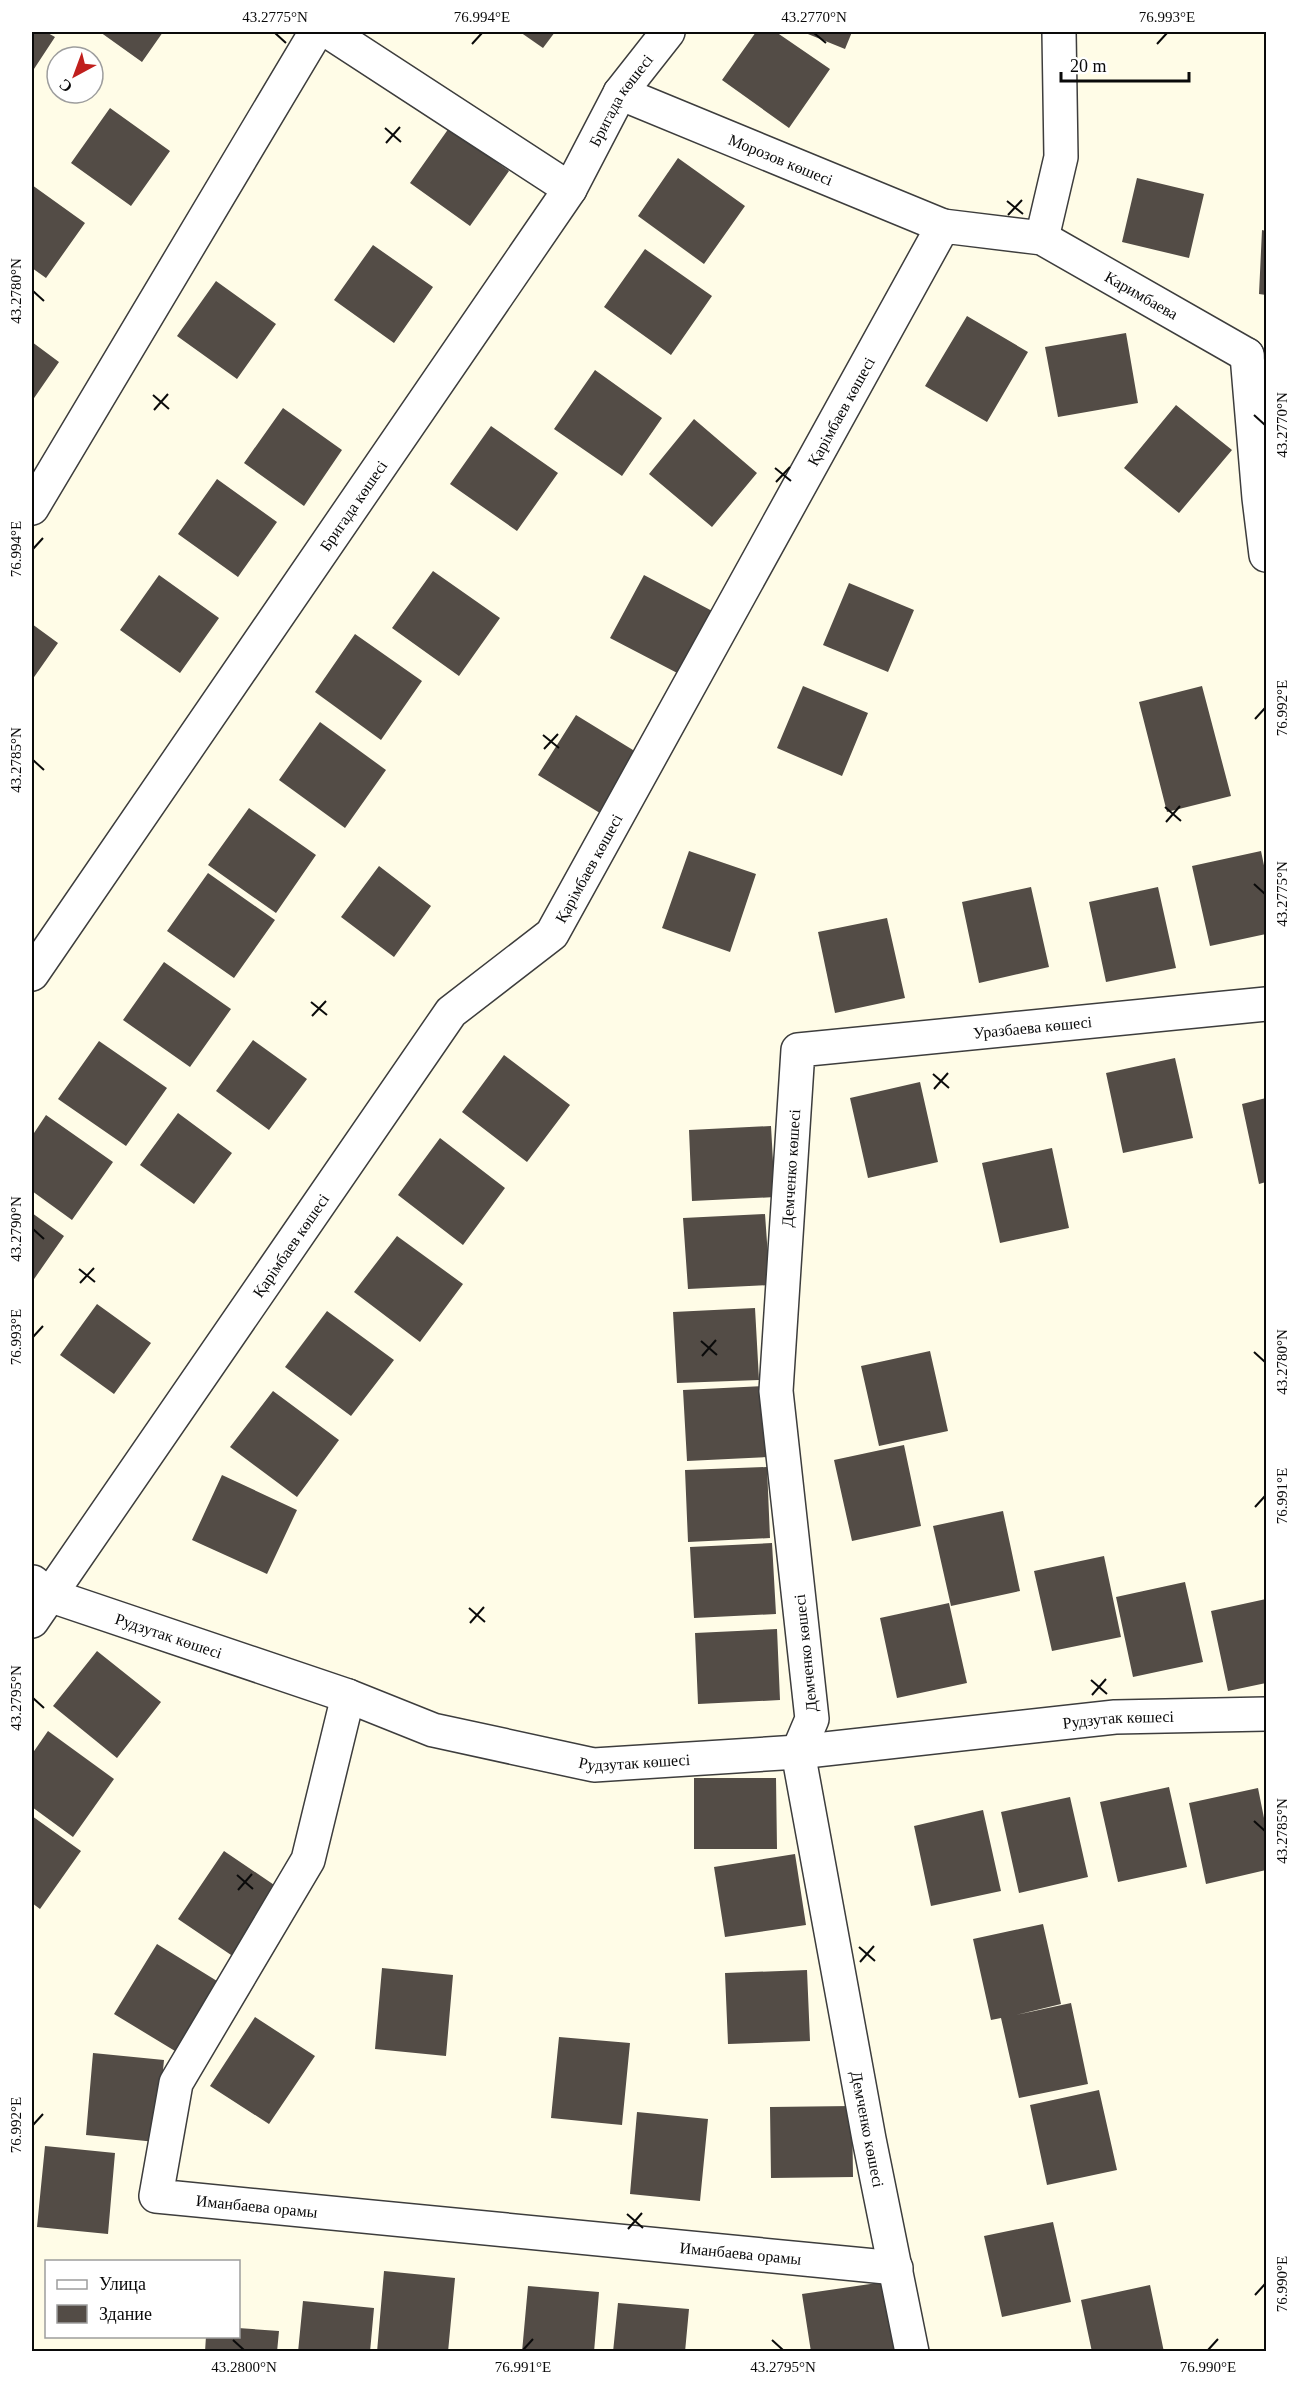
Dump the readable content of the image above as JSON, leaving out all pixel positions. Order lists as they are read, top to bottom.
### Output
{
  "streets": {
    "street": [
      "Бригада көшесі",
      "Морозов көшесі",
      "Каримбаева",
      "Қарімбаев көшесі",
      "Уразбаева көшесі",
      "Демченко көшесі",
      "Рудзутак көшесі",
      "Иманбаева орамы"
    ]
  },
  "crossings": [
    ["Бригада көшесі", "Морозов көшесі"],
    ["Морозов көшесі", "Қарімбаев көшесі"],
    ["Қарімбаев көшесі", "Рудзутак көшесі"],
    ["Уразбаева көшесі", "Демченко көшесі"],
    ["Демченко көшесі", "Рудзутак көшесі"],
    ["Демченко көшесі", "Иманбаева орамы"],
    ["Рудзутак көшесі", "Иманбаева орамы"]
  ],
  "legend": ["Улица", "Здание"],
  "scale_bar": "20 m",
  "north": "bottom left",
  "coordinates": [
    "43.2775°N",
    "76.994°E",
    "43.2770°N",
    "76.993°E",
    "43.2780°N",
    "76.992°E",
    "43.2785°N",
    "43.2790°N",
    "76.991°E",
    "43.2795°N",
    "76.990°E",
    "43.2800°N"
  ]
}
